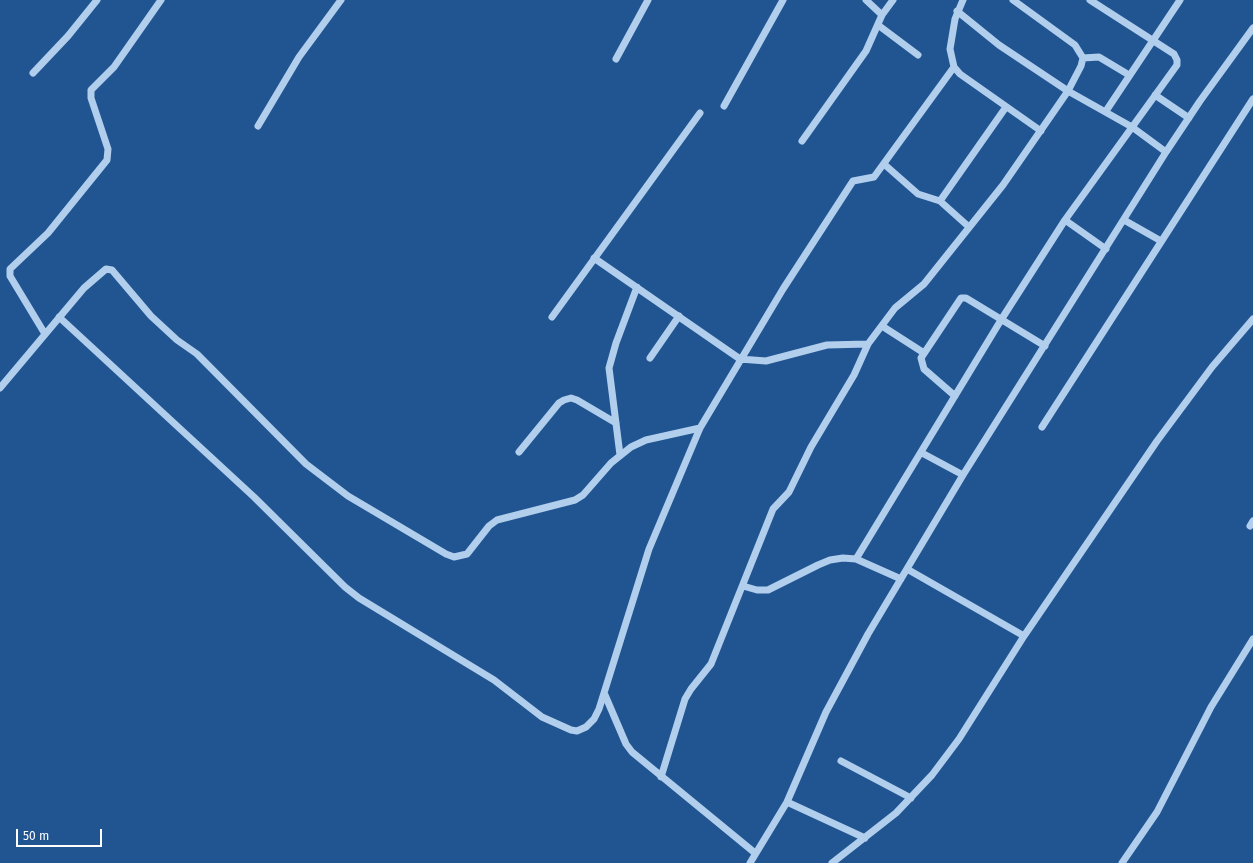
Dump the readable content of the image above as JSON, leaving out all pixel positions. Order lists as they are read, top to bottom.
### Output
{
  "scale_bar": "50 m"
}
